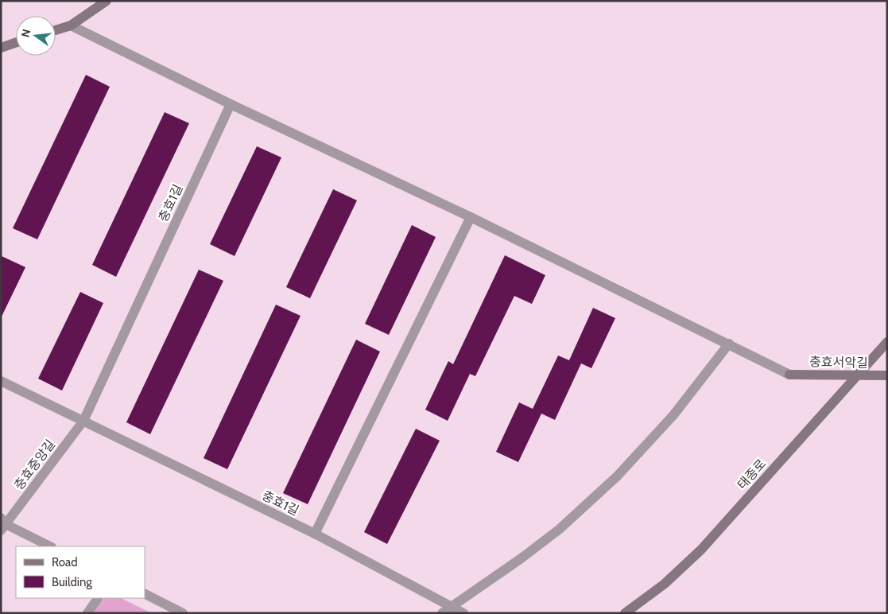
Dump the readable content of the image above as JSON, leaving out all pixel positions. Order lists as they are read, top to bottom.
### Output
{
  "streets": {
    "street": [
      "충효1길",
      "충효서악길",
      "충효중앙길",
      "태종로"
    ]
  },
  "crossings": [
    ["충효1길", "충효중앙길"]
  ],
  "legend": ["Road", "Building"],
  "north": "left"
}
